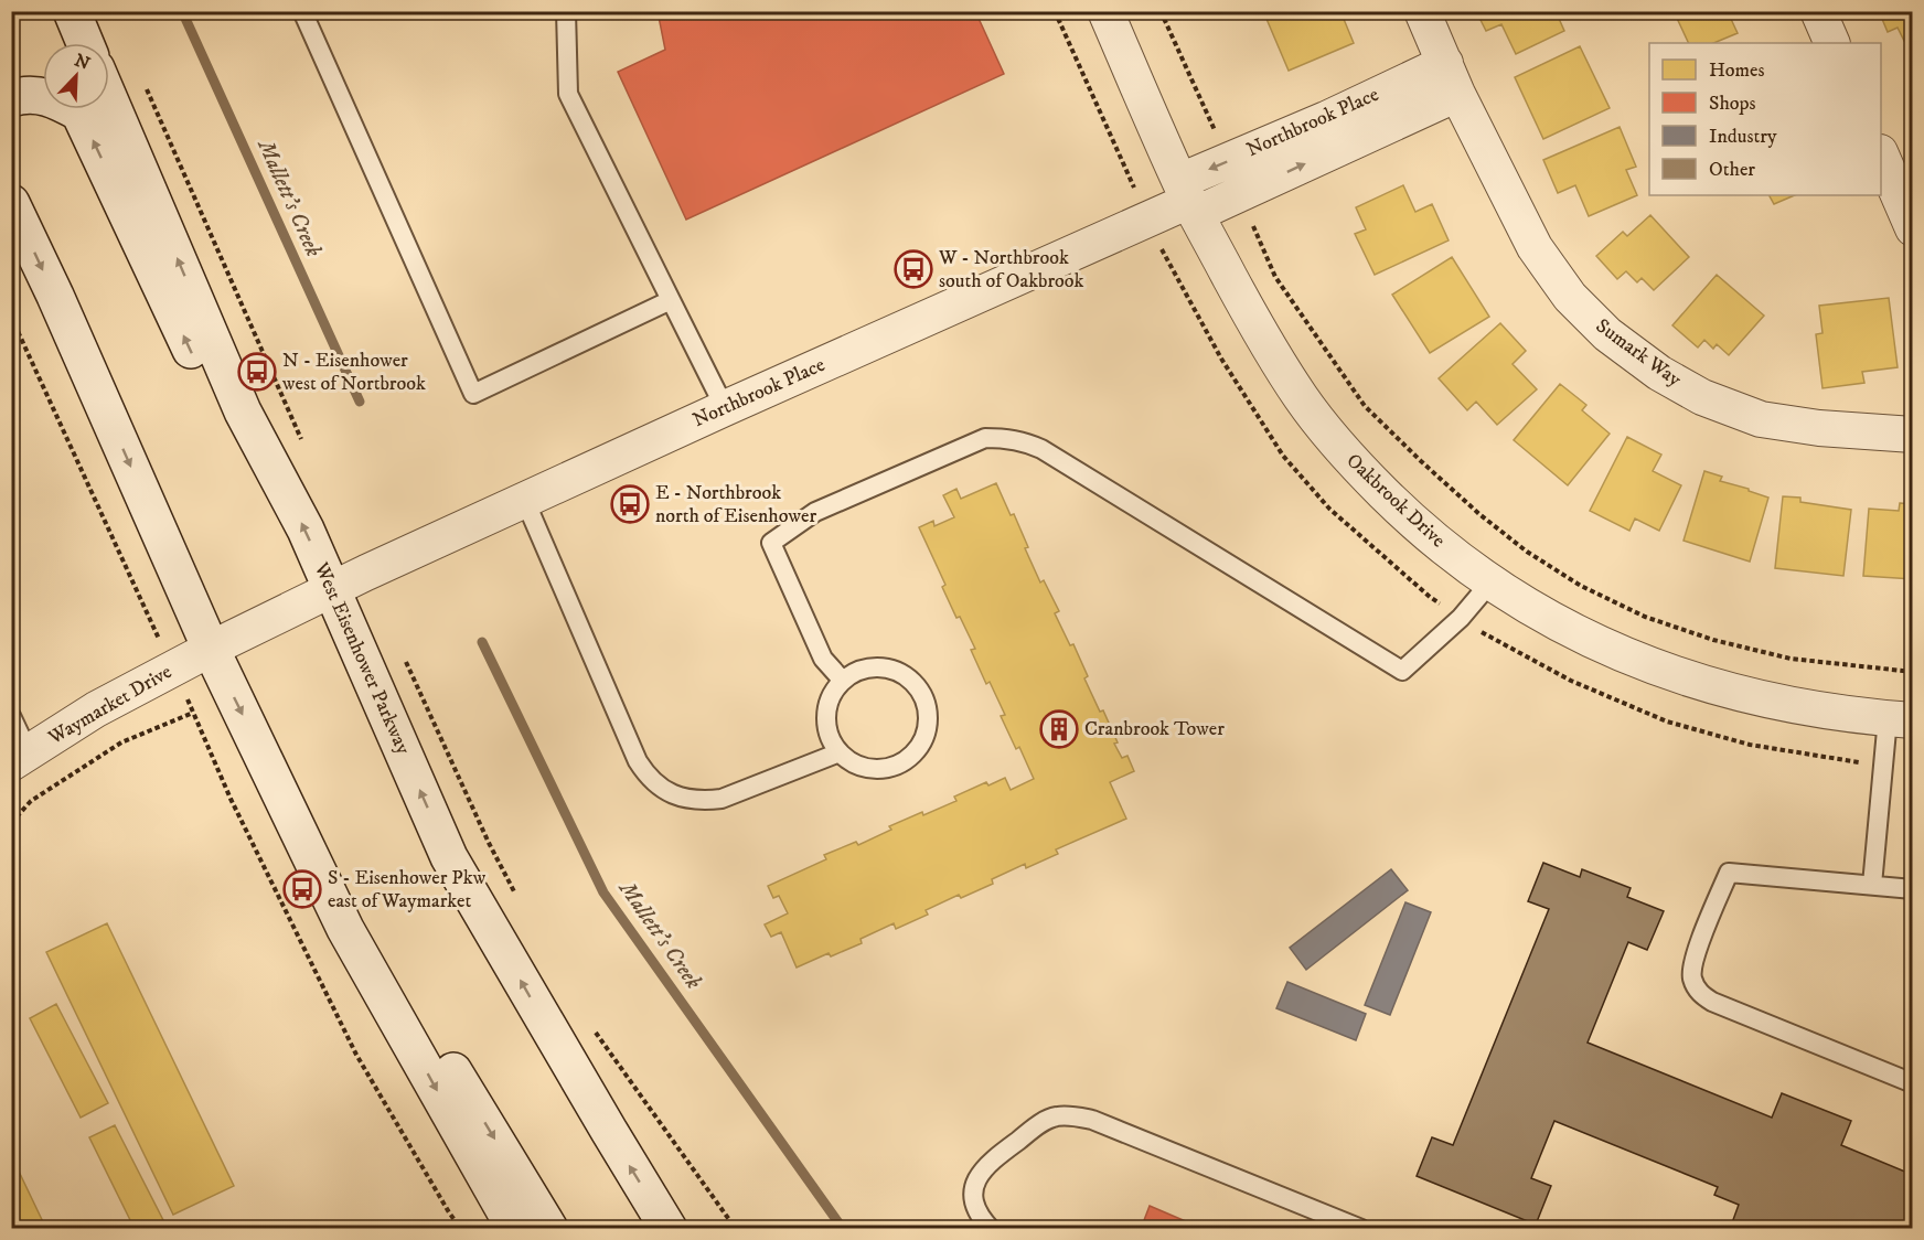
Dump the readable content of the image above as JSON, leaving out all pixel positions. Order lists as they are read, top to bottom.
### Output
{
  "streets": {
    "main road": ["West Eisenhower Parkway"],
    "street": [
      "Northbrook Place",
      "Sumark Way",
      "Oakbrook Drive",
      "Waymarket Drive"
    ]
  },
  "crossings": [
    ["Northbrook Place", "Sumark Way"],
    ["Northbrook Place", "Oakbrook Drive"],
    ["Northbrook Place", "West Eisenhower Parkway"],
    ["Northbrook Place", "Waymarket Drive"],
    ["West Eisenhower Parkway", "Waymarket Drive"]
  ],
  "water": ["Mallett's Creek"],
  "places": {
    "bus stop": [
      "W - Northbrook south of Oakbrook",
      "N - Eisenhower west of Nortbrook",
      "E - Northbrook north of Eisenhower",
      "S - Eisenhower Pkw east of Waymarket"
    ],
    "building": ["Cranbrook Tower"]
  },
  "legend": [
    "Homes",
    "Shops",
    "Industry",
    "Other"
  ],
  "north": "top right"
}
